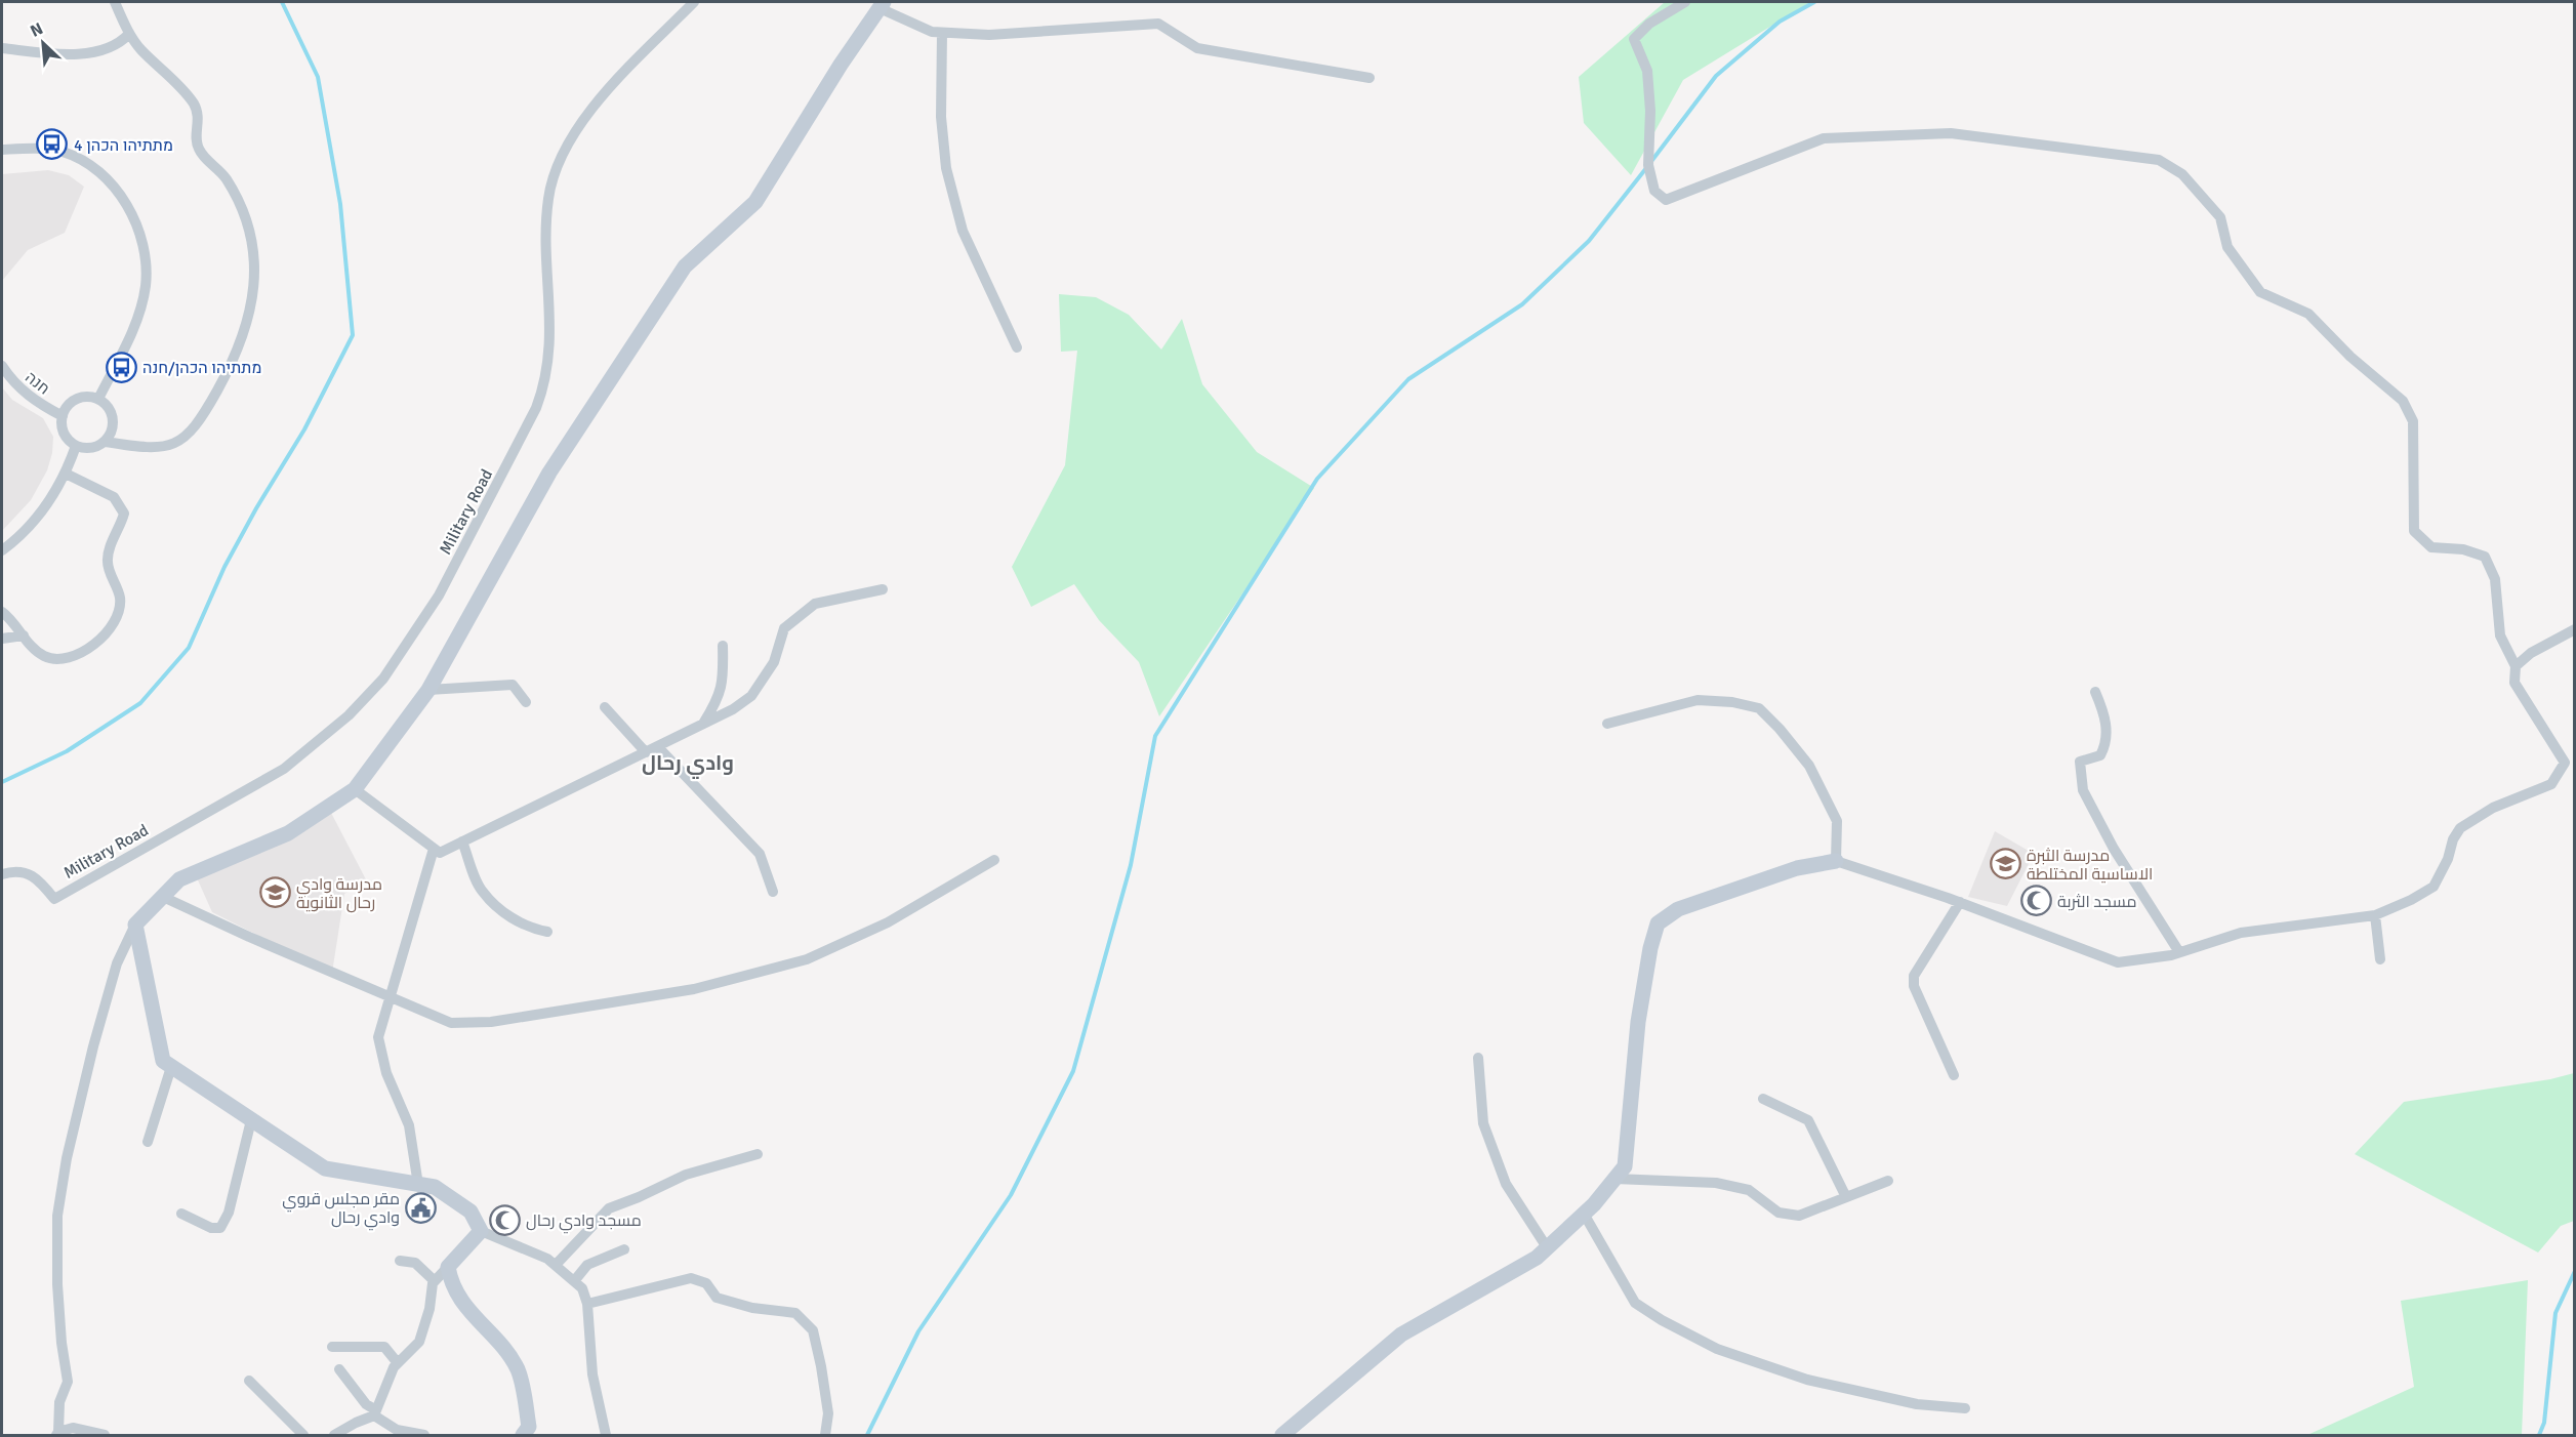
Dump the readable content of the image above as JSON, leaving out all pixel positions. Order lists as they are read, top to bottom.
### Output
{
  "streets": {
    "street": ["חנה", "Military Road"]
  },
  "districts": ["وادي رحال"],
  "places": {
    "bus stop": ["מתתיהו הכהן 4", "מתתיהו הכהן/חנה"],
    "school or university": ["مدرسة الثبرة الاساسية المختلطة", "مدرسة وادي رحال الثانوية"],
    "mosque": ["مسجد الثربة", "مسجد وادي رحال"],
    "public building": ["مقر مجلس قروي وادي رحال"]
  },
  "north": "top left"
}
